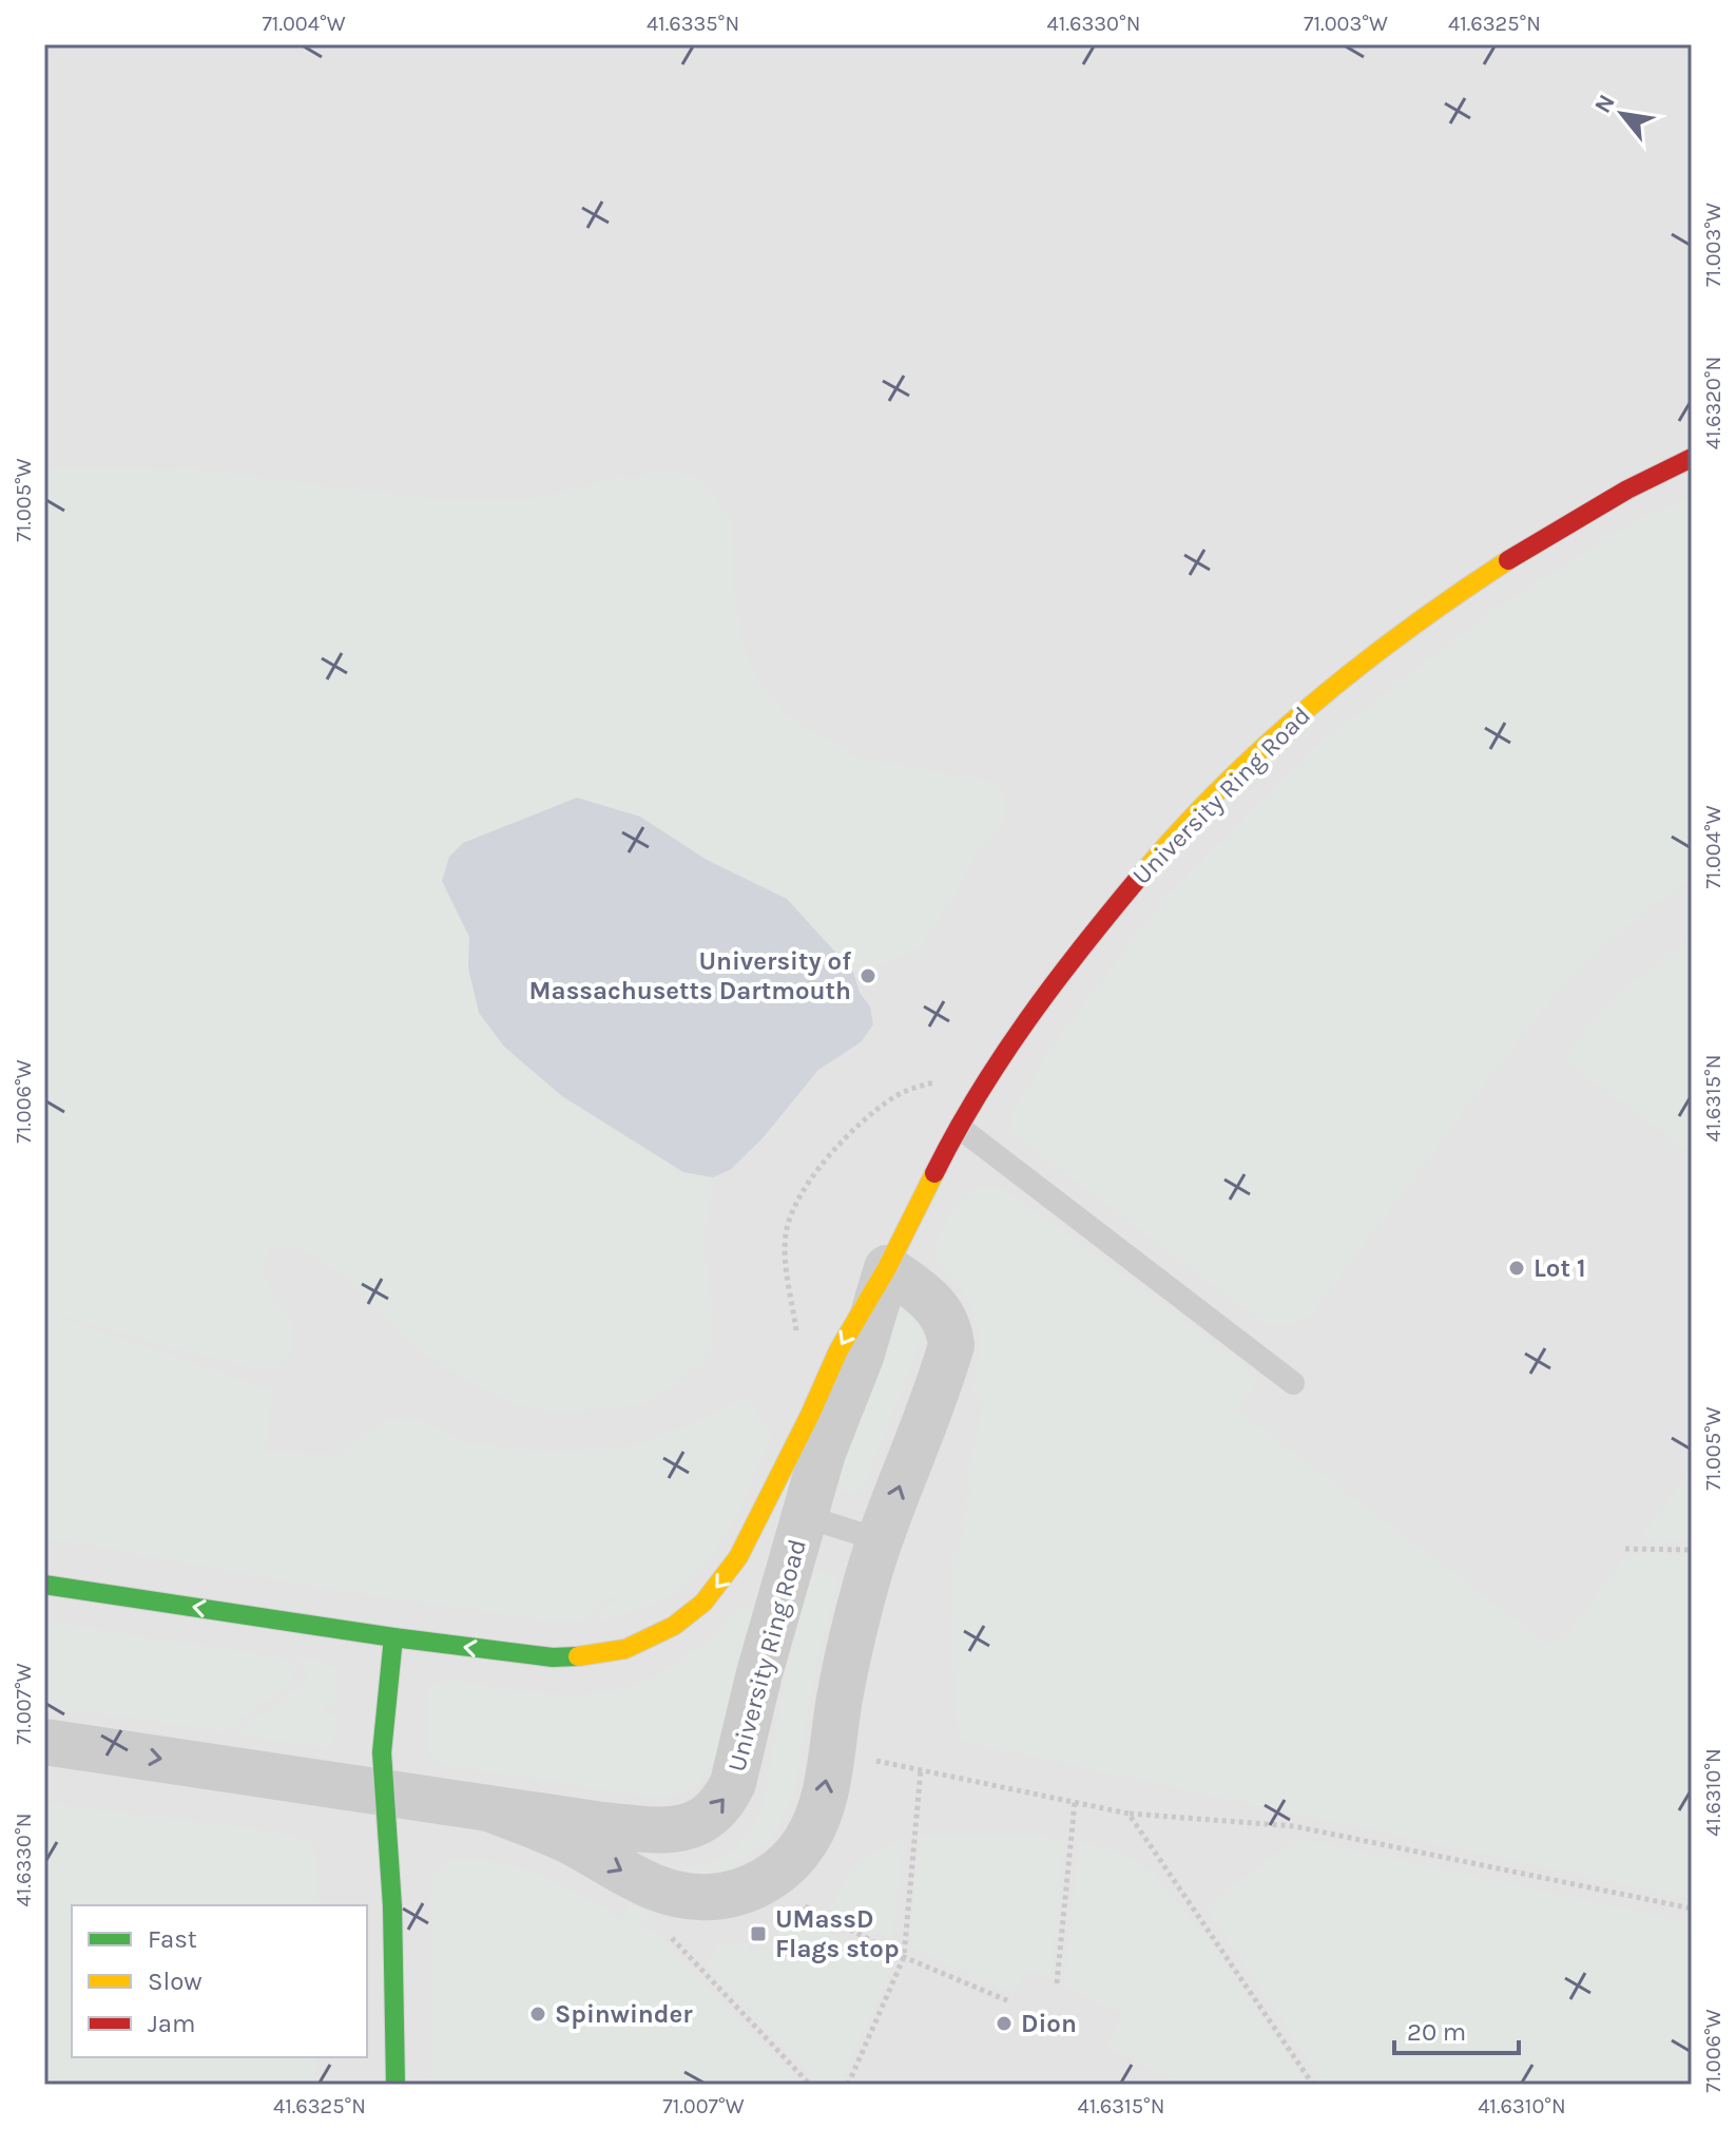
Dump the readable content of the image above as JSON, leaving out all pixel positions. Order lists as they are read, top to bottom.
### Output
{
  "streets": {
    "street": ["University Ring Road"]
  },
  "places": {
    "other": [
      "University of Massachusetts Dartmouth",
      "Lot 1",
      "Spinwinder",
      "Dion"
    ],
    "transit": ["UMassD Flags stop"]
  },
  "legend": ["Fast", "Slow", "Jam"],
  "scale_bar": "20 m",
  "north": "top left",
  "coordinates": [
    "71.004°W",
    "41.6335°N",
    "41.6330°N",
    "71.003°W",
    "41.6325°N",
    "41.6320°N",
    "71.005°W",
    "41.6315°N",
    "71.006°W",
    "71.007°W",
    "41.6310°N"
  ]
}
